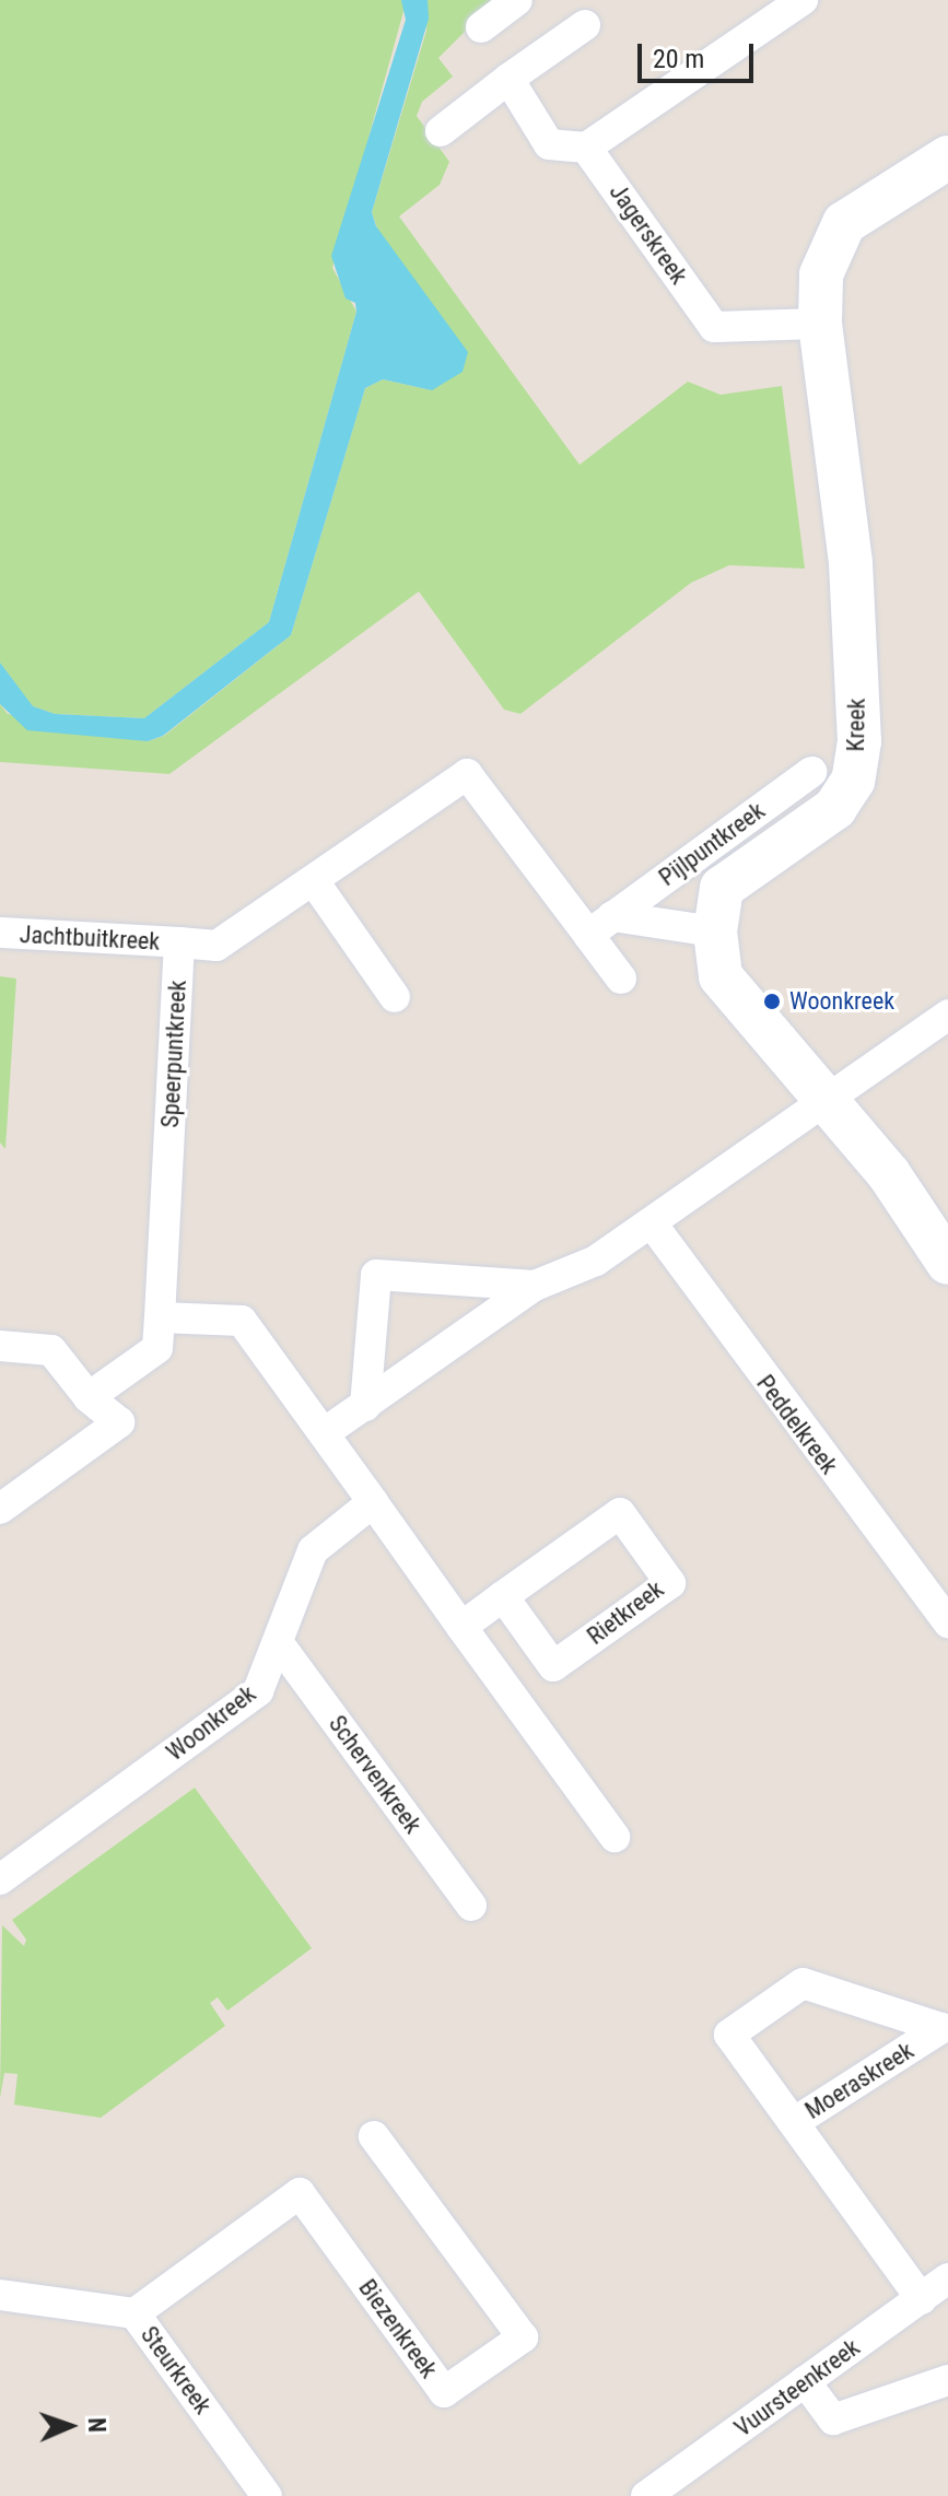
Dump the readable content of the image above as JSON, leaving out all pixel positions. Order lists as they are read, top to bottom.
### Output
{
  "streets": {
    "street": [
      "Jagerskreek",
      "Kreek",
      "Pijlpuntkreek",
      "Jachtbuitkreek",
      "Speerpuntkreek",
      "Peddelkreek",
      "Rietkreek",
      "Woonkreek",
      "Schervenkreek",
      "Moeraskreek",
      "Biezenkreek",
      "Steurkreek",
      "Vuursteenkreek"
    ]
  },
  "crossings": [
    ["Jagerskreek", "Kreek"],
    ["Kreek", "Pijlpuntkreek"],
    ["Jachtbuitkreek", "Speerpuntkreek"],
    ["Woonkreek", "Schervenkreek"],
    ["Moeraskreek", "Vuursteenkreek"],
    ["Biezenkreek", "Steurkreek"]
  ],
  "places": ["Woonkreek"],
  "scale_bar": "20 m",
  "north": "right"
}
